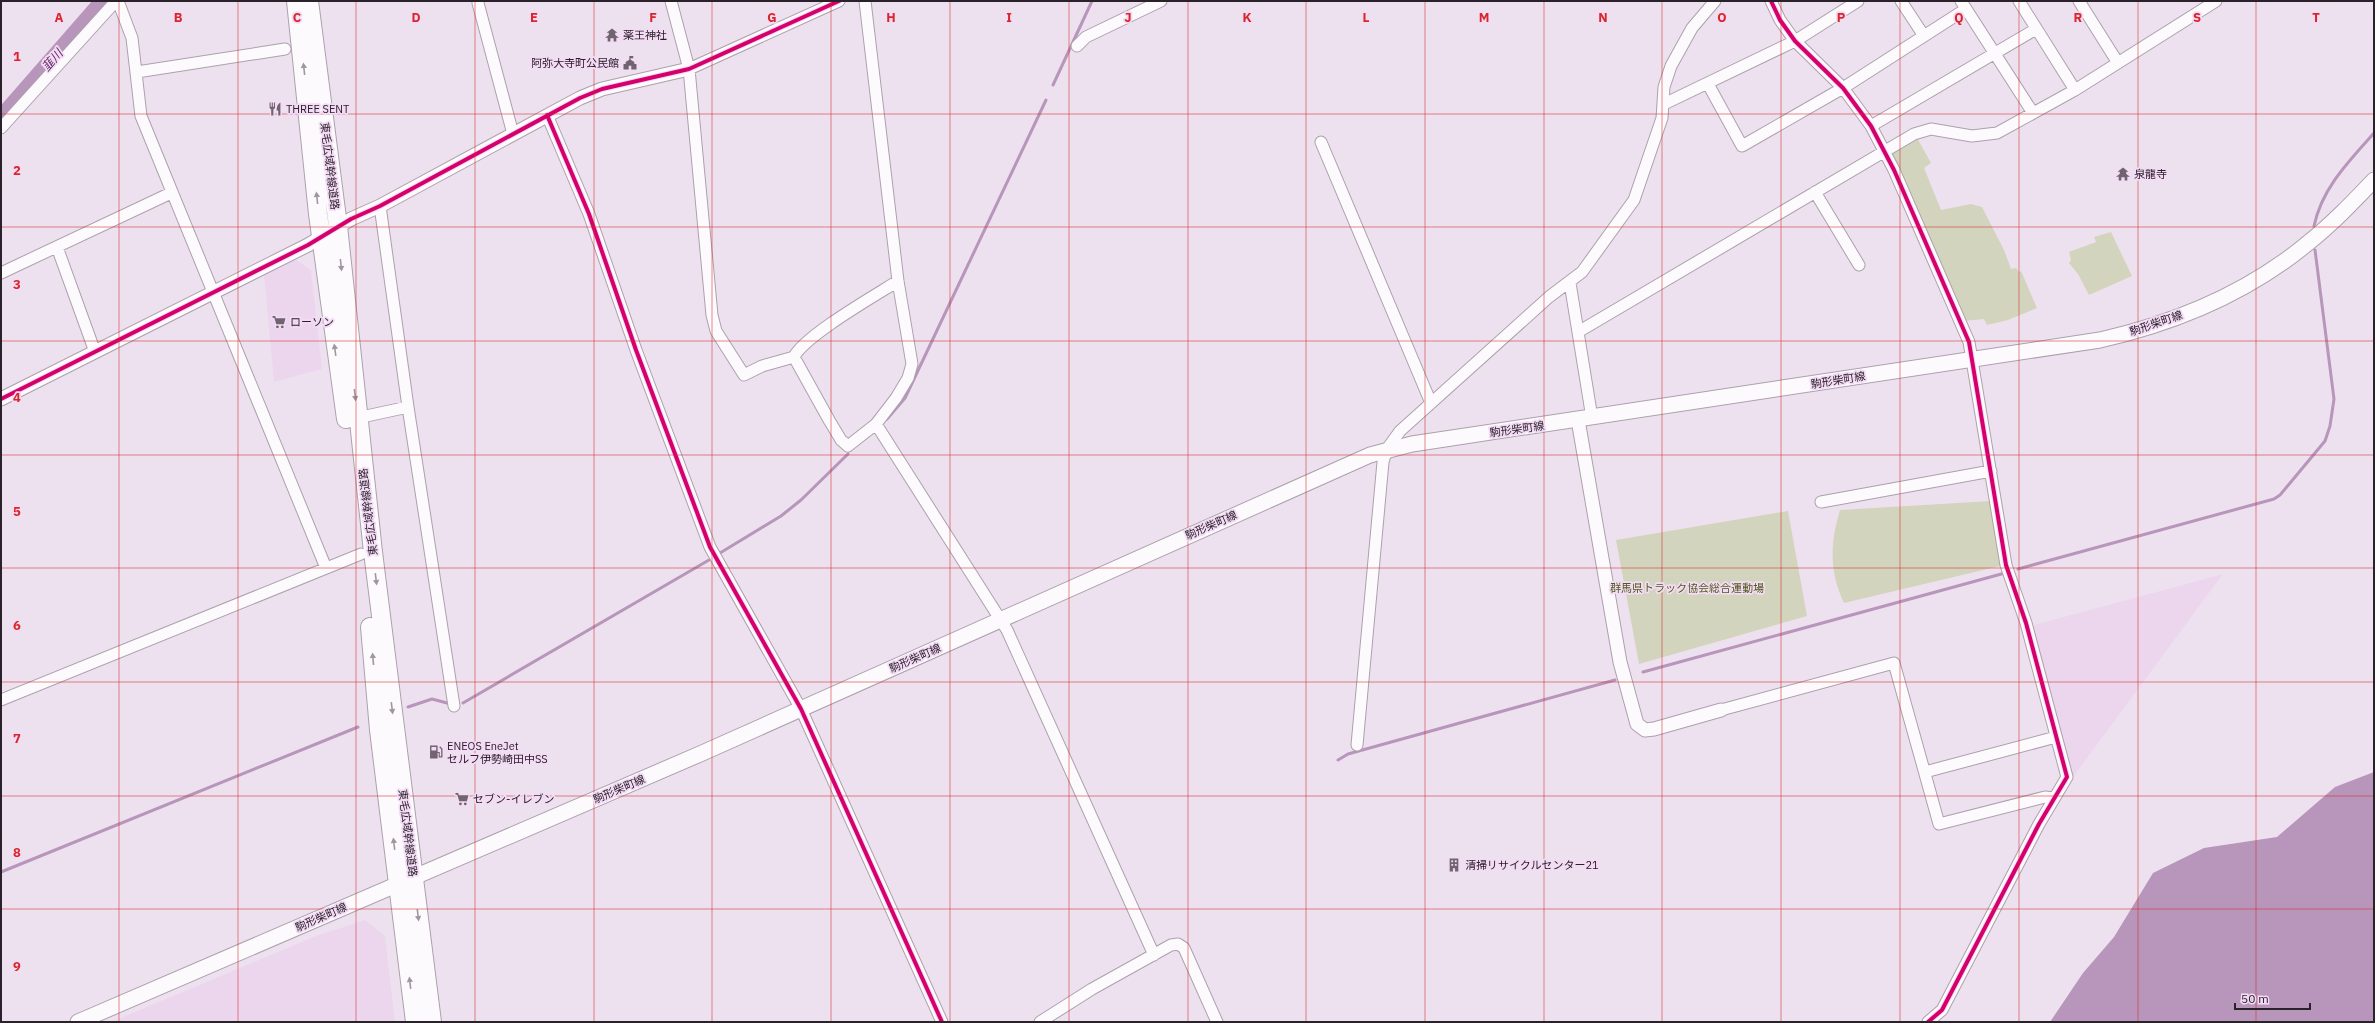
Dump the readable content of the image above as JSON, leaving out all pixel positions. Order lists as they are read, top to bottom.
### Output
{
  "streets": {
    "highway": ["東毛広域幹線道路"],
    "main road": ["駒形柴町線"]
  },
  "crossings": [
    ["東毛広域幹線道路", "駒形柴町線"]
  ],
  "water": ["韮川"],
  "parks": ["群馬県トラック協会総合運動場"],
  "places": {
    "temple": ["薬王神社", "泉龍寺"],
    "public building": ["阿弥大寺町公民館"],
    "restaurant": ["THREE SENT"],
    "supermarket": ["ローソン", "セブン-イレブン"],
    "fuel station": ["ENEOS EneJet セルフ伊勢崎田中SS"],
    "building": ["清掃リサイクルセンター21"]
  },
  "scale_bar": "50 m",
  "grid": {
    "columns": [
      "A",
      "B",
      "C",
      "D",
      "E",
      "F",
      "G",
      "H",
      "I",
      "J",
      "K",
      "L",
      "M",
      "N",
      "O",
      "P",
      "Q",
      "R",
      "S",
      "T"
    ],
    "rows": [
      "1",
      "2",
      "3",
      "4",
      "5",
      "6",
      "7",
      "8",
      "9"
    ]
  }
}
